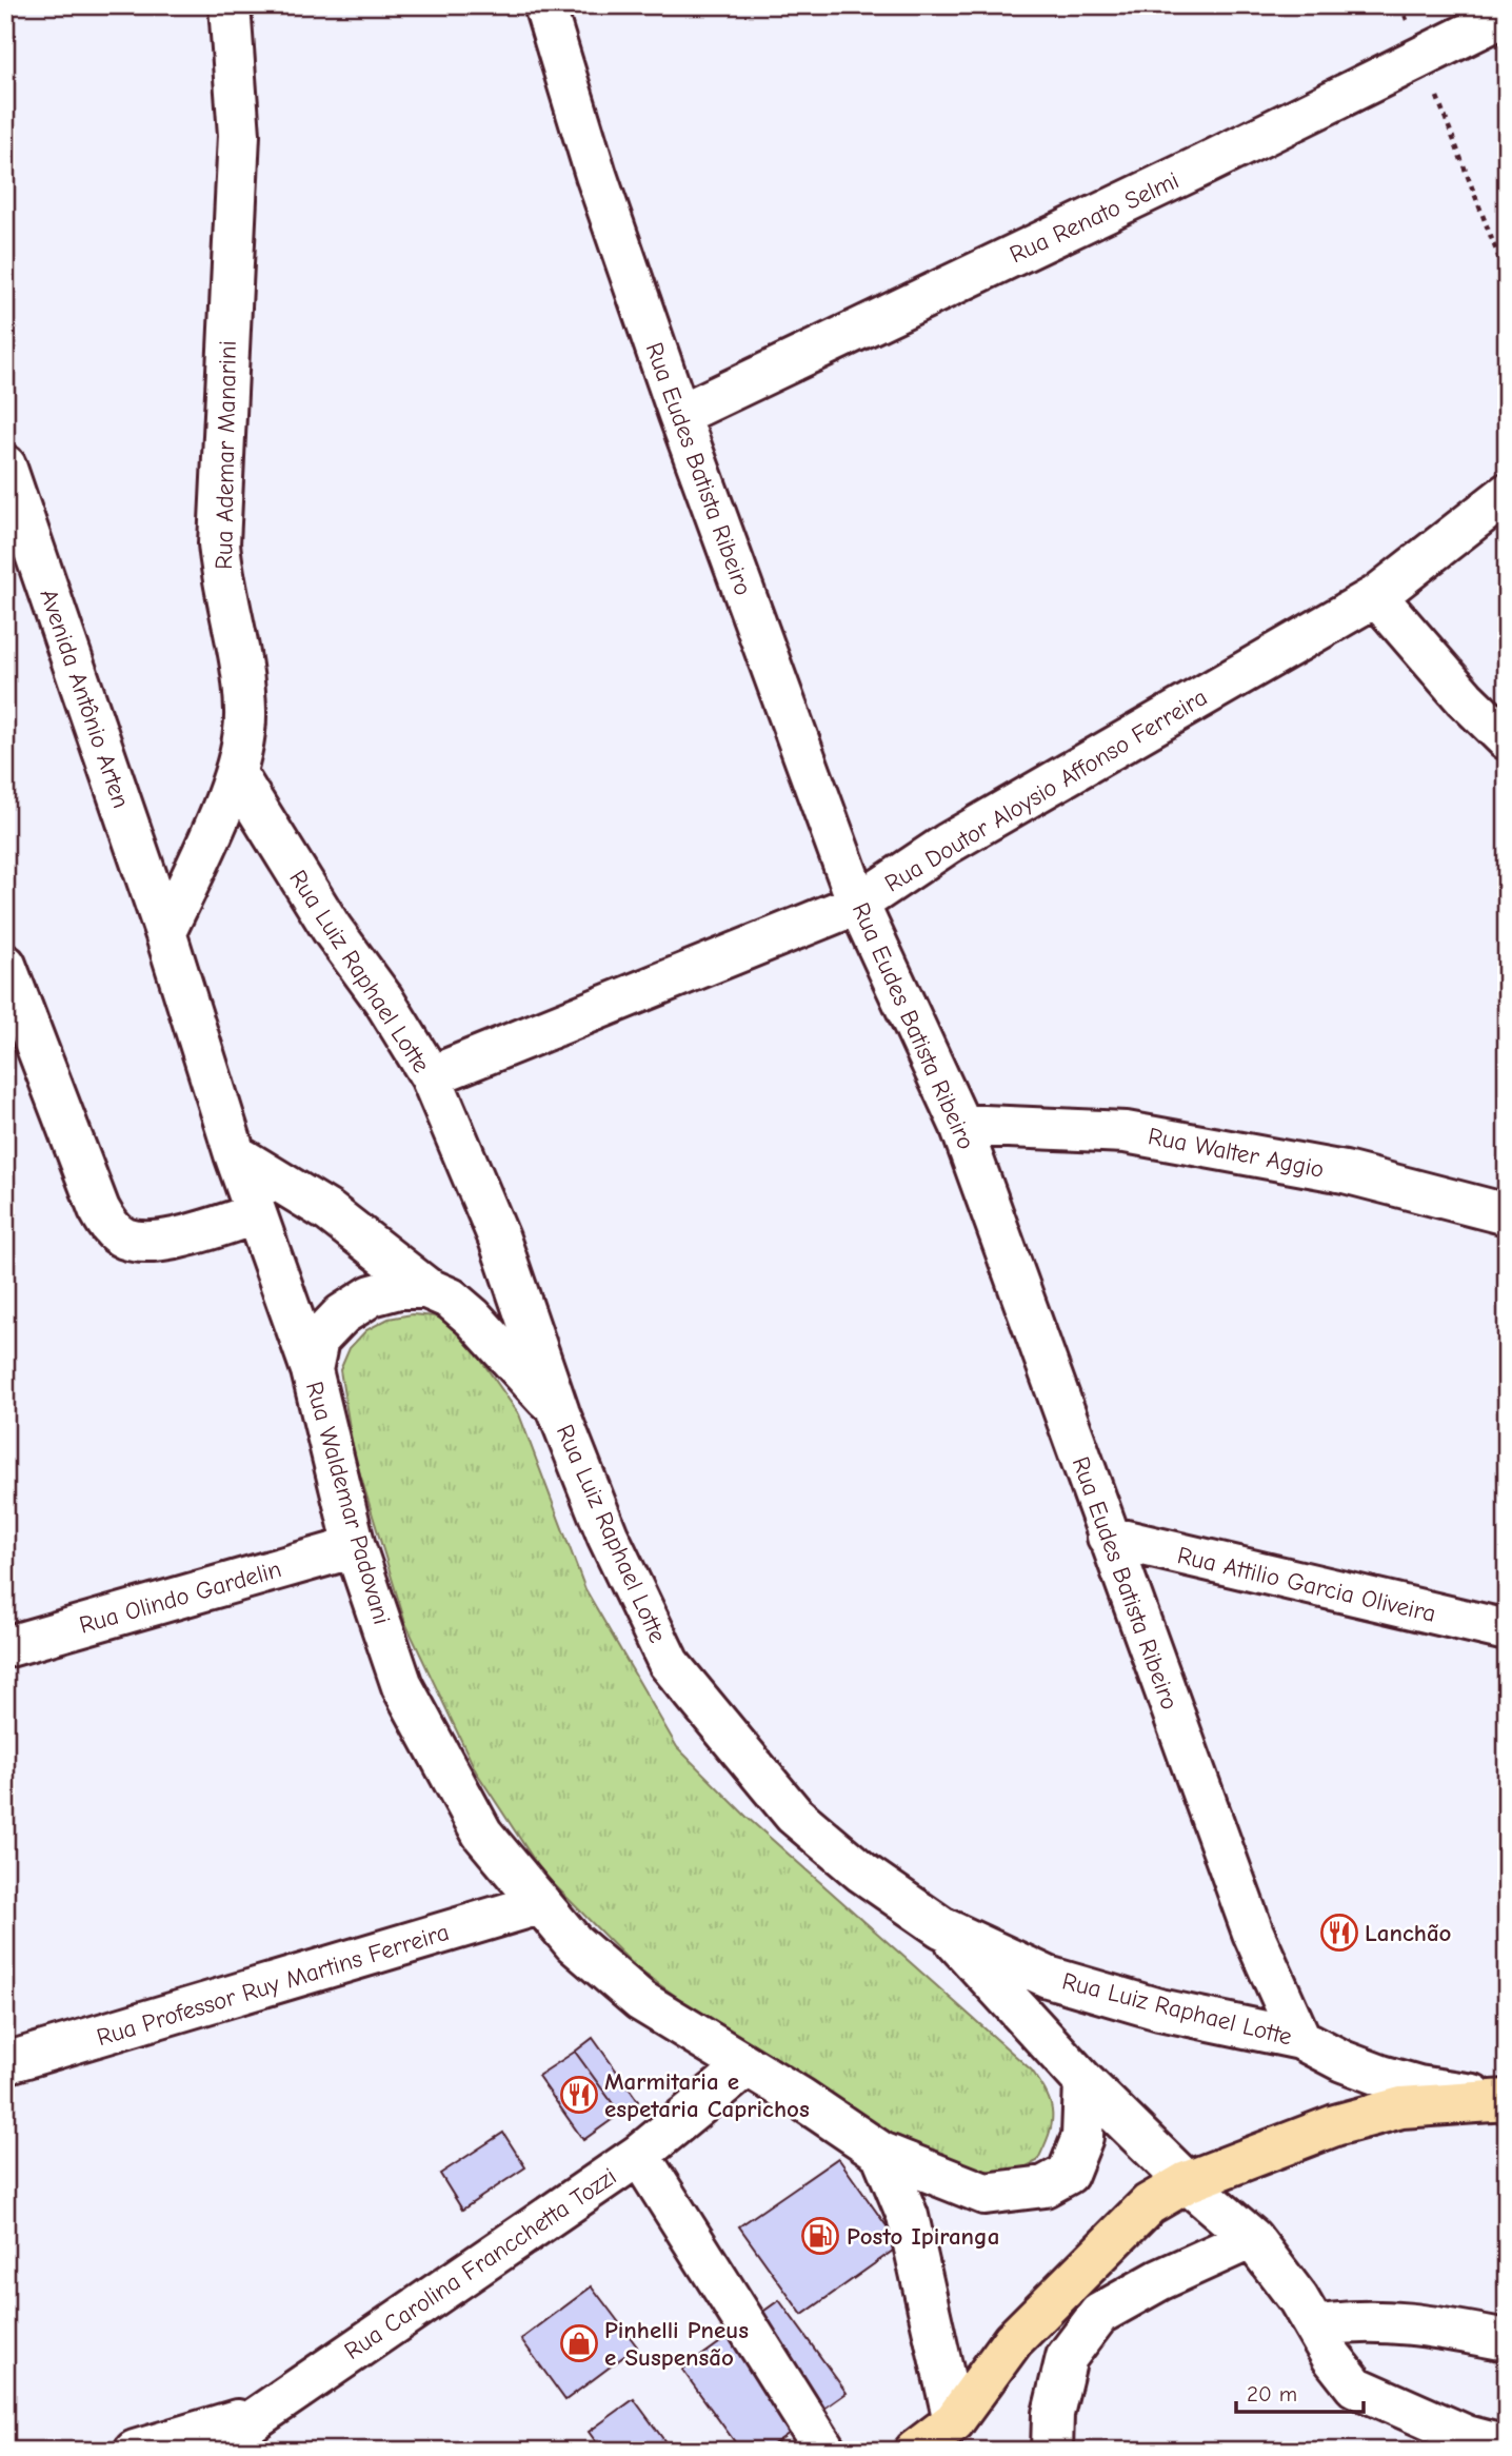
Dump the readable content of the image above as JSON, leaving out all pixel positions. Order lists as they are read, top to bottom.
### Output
{
  "streets": {
    "street": [
      "Rua Renato Selmi",
      "Rua Ademar Manarini",
      "Rua Eudes Batista Ribeiro",
      "Avenida Antônio Arten",
      "Rua Doutor Aloysio Affonso Ferreira",
      "Rua Luiz Raphael Lotte",
      "Rua Walter Aggio",
      "Rua Waldemar Padovani",
      "Rua Attilio Garcia Oliveira",
      "Rua Olindo Gardelin",
      "Rua Professor Ruy Martins Ferreira",
      "Rua Carolina Francchetta Tozzi"
    ]
  },
  "crossings": [
    ["Rua Renato Selmi", "Rua Eudes Batista Ribeiro"],
    ["Rua Ademar Manarini", "Avenida Antônio Arten"],
    ["Rua Ademar Manarini", "Rua Luiz Raphael Lotte"],
    ["Rua Ademar Manarini", "Rua Waldemar Padovani"],
    ["Rua Eudes Batista Ribeiro", "Rua Doutor Aloysio Affonso Ferreira"],
    ["Rua Eudes Batista Ribeiro", "Rua Luiz Raphael Lotte"],
    ["Rua Eudes Batista Ribeiro", "Rua Walter Aggio"],
    ["Rua Eudes Batista Ribeiro", "Rua Attilio Garcia Oliveira"],
    ["Avenida Antônio Arten", "Rua Waldemar Padovani"],
    ["Rua Doutor Aloysio Affonso Ferreira", "Rua Luiz Raphael Lotte"],
    ["Rua Waldemar Padovani", "Rua Olindo Gardelin"],
    ["Rua Waldemar Padovani", "Rua Professor Ruy Martins Ferreira"],
    ["Rua Waldemar Padovani", "Rua Carolina Francchetta Tozzi"]
  ],
  "places": {
    "restaurant": ["Lanchão", "Marmitaria e espetaria Caprichos"],
    "fuel station": ["Posto Ipiranga"],
    "shop": ["Pinhelli Pneus e Suspensão"]
  },
  "scale_bar": "20 m"
}
